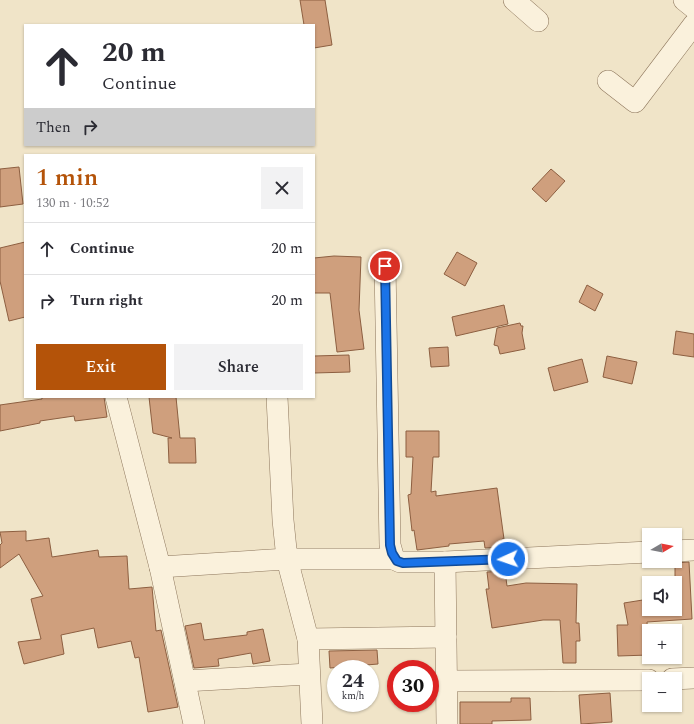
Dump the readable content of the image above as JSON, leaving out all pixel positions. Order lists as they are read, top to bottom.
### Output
{
  "north": "right",
  "page": {
    "turn": ["20 m", "Continue"],
    "then": "Then",
    "heading": ["1 min", "130 m · 10:52"],
    "list": [
      {
        "name": "Continue",
        "value": "20 m"
      },
      {
        "name": "Turn right",
        "value": "20 m"
      }
    ],
    "buttons": ["Exit", "Share"],
    "map_buttons": ["+", "−"],
    "speed": "24 km/h",
    "limit": "30"
  }
}
